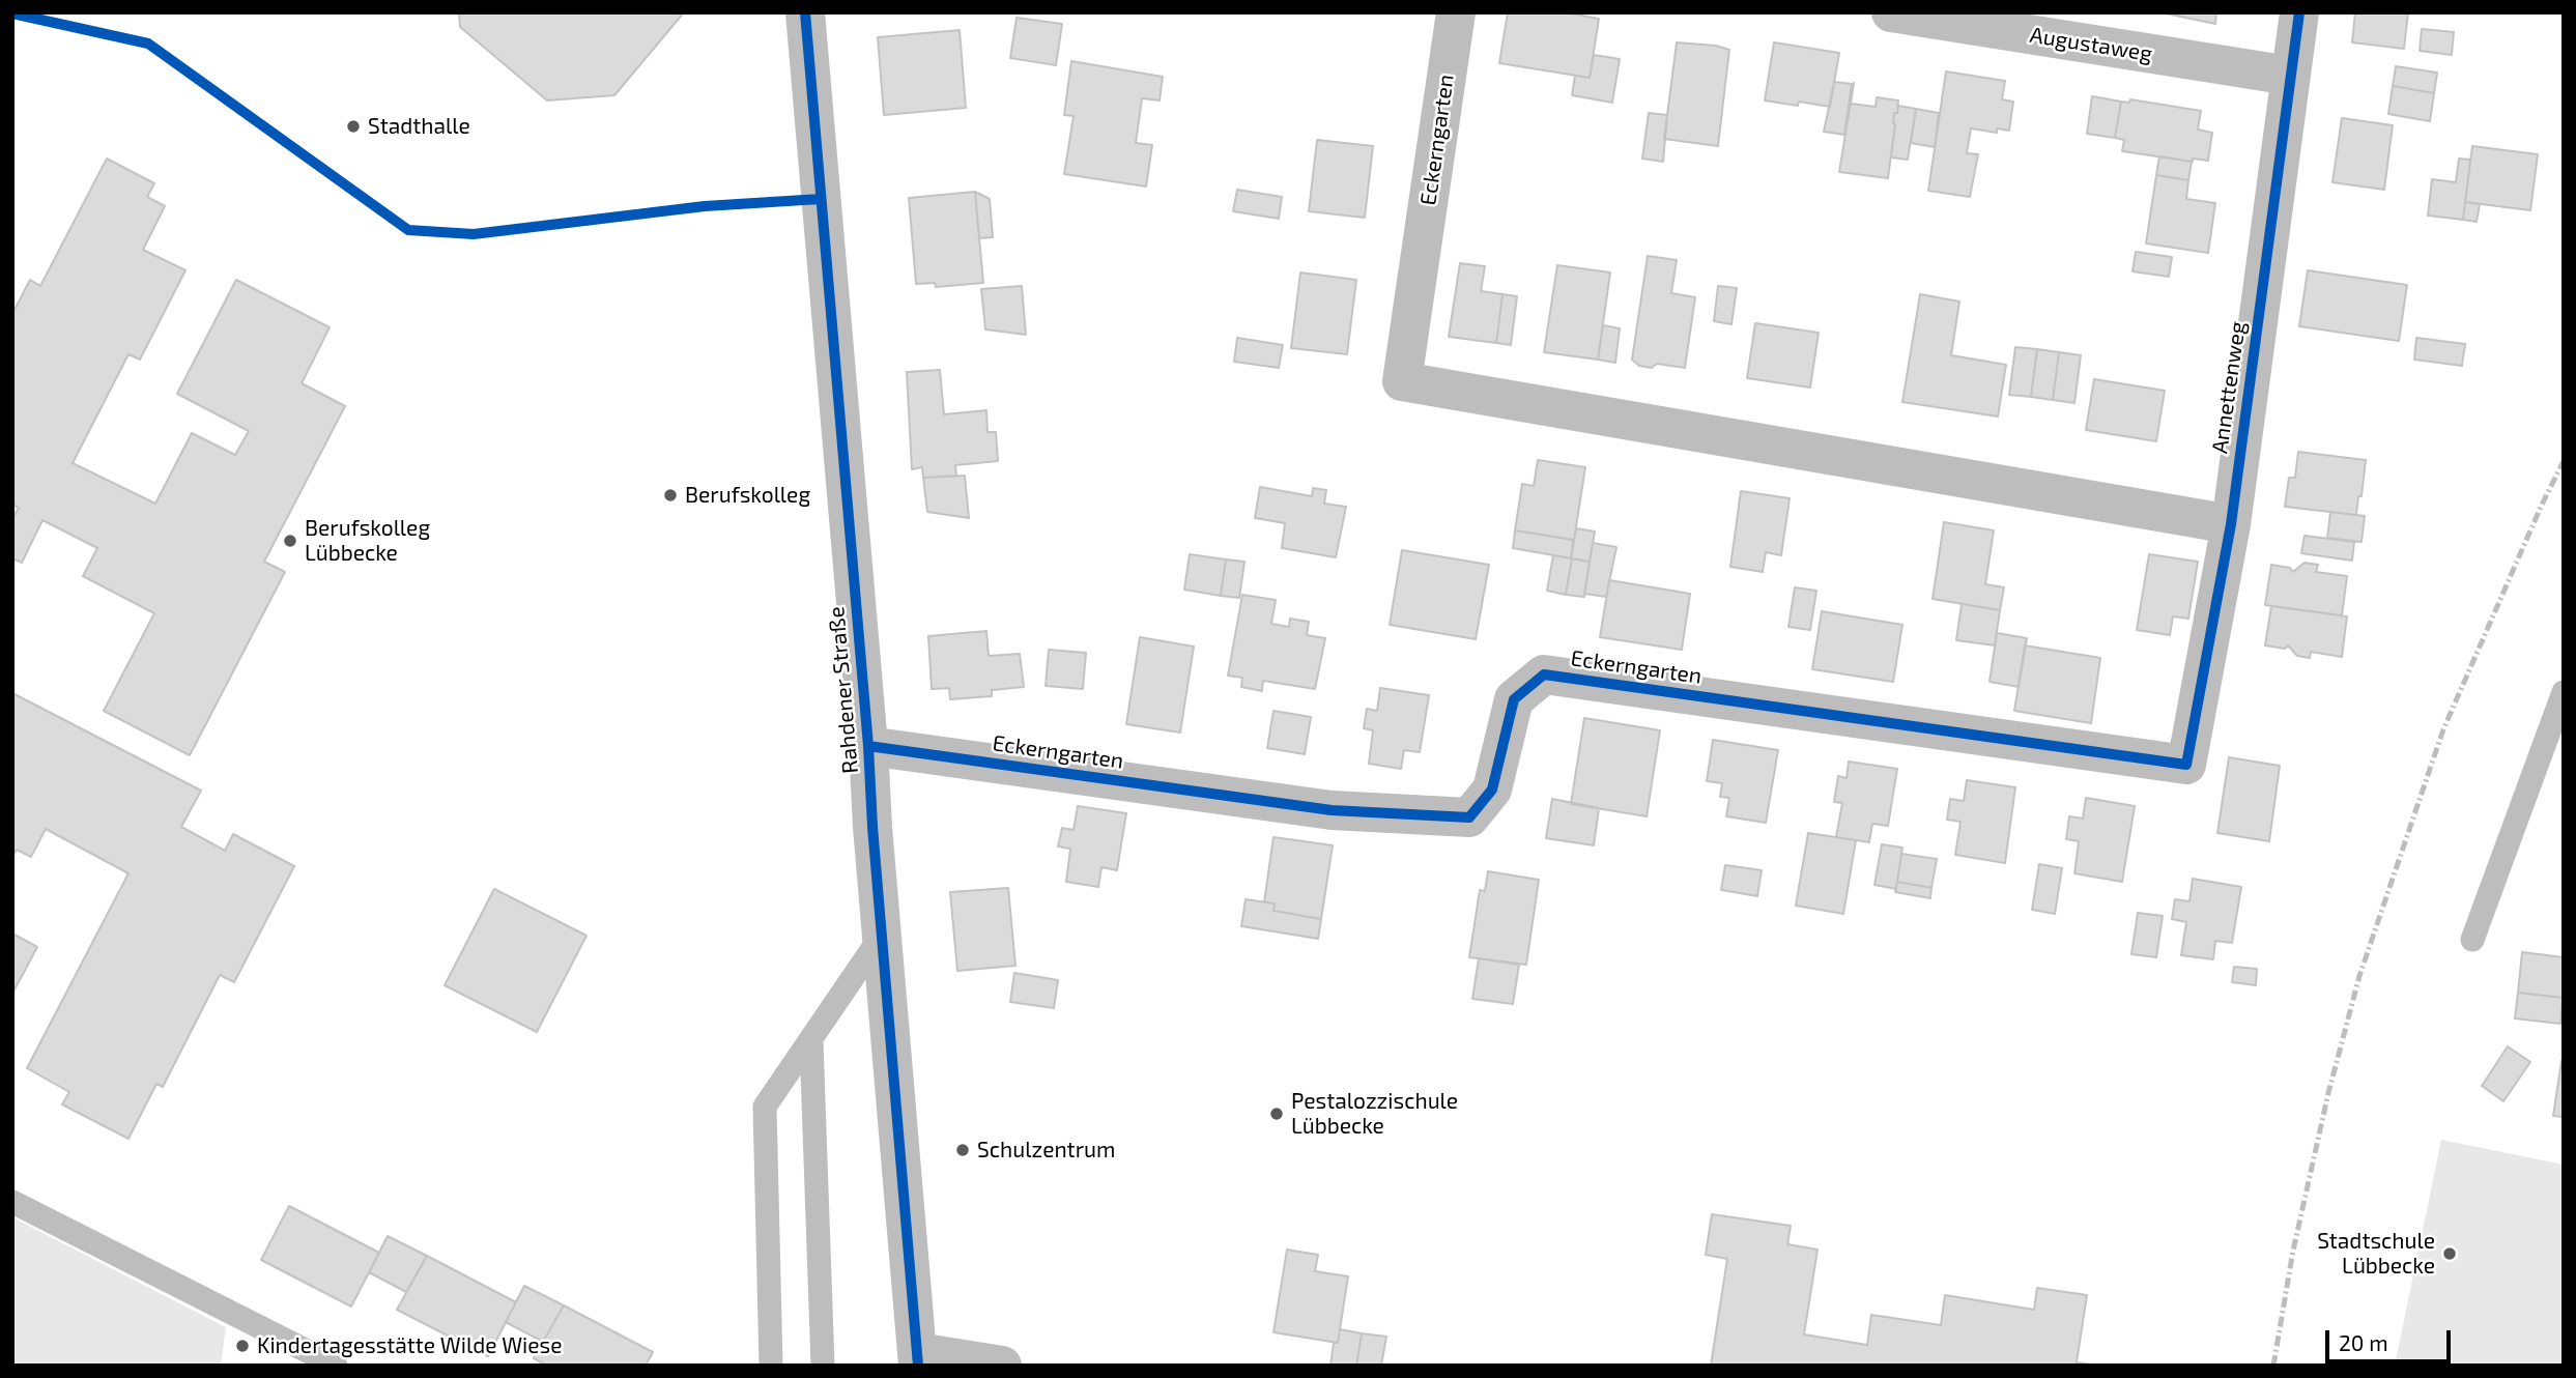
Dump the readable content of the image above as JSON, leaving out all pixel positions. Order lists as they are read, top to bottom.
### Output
{
  "streets": {
    "street": [
      "Augustaweg",
      "Eckerngarten",
      "Annettenweg",
      "Rahdener Straße"
    ]
  },
  "crossings": [
    ["Augustaweg", "Annettenweg"],
    ["Eckerngarten", "Annettenweg"],
    ["Eckerngarten", "Rahdener Straße"]
  ],
  "places": [
    "Stadthalle",
    "Berufskolleg",
    "Berufskolleg Lübbecke",
    "Pestalozzischule Lübbecke",
    "Schulzentrum",
    "Stadtschule Lübbecke",
    "Kindertagesstätte Wilde Wiese"
  ],
  "scale_bar": "20 m"
}
